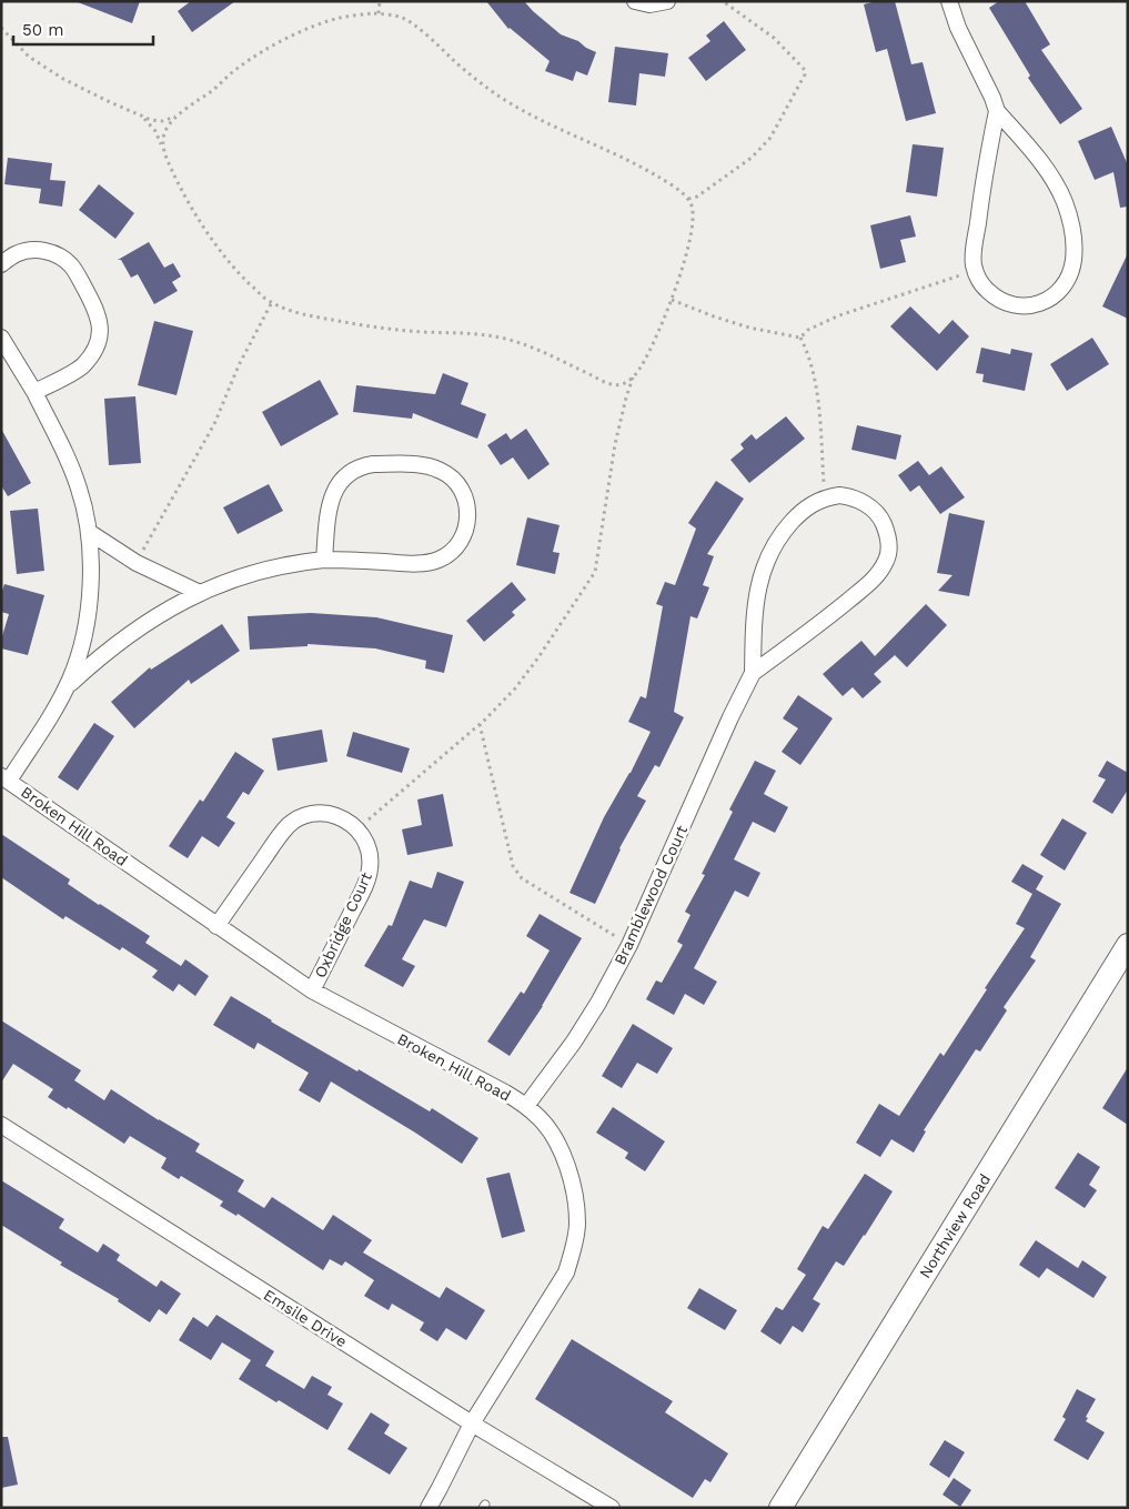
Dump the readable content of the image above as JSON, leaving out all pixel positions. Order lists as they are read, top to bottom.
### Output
{
  "streets": {
    "street": [
      "Broken Hill Road",
      "Bramblewood Court",
      "Oxbridge Court",
      "Northview Road",
      "Emsile Drive"
    ]
  },
  "crossings": [
    ["Broken Hill Road", "Bramblewood Court"],
    ["Broken Hill Road", "Oxbridge Court"],
    ["Broken Hill Road", "Emsile Drive"]
  ],
  "scale_bar": "50 m"
}
